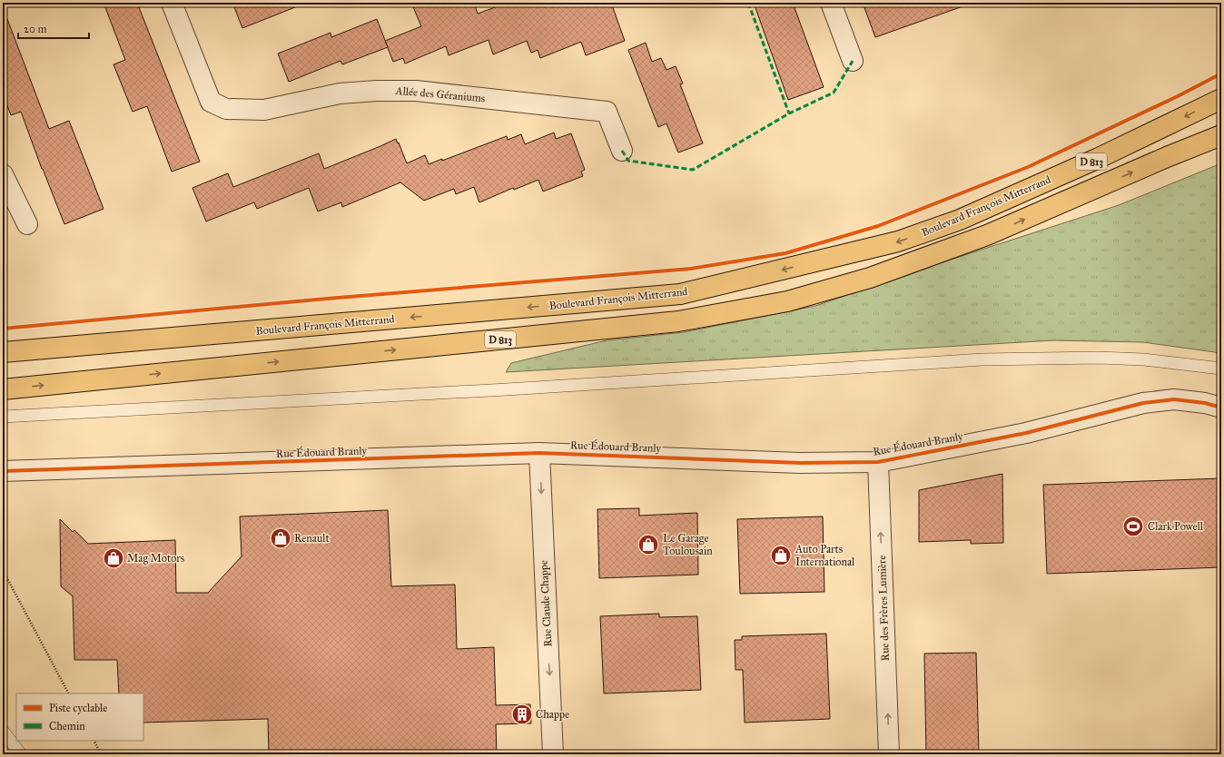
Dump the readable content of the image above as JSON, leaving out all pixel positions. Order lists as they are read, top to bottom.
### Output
{
  "streets": {
    "main road": ["D 813", "Boulevard François Mitterrand"],
    "street": [
      "Allée des Géraniums",
      "Rue Édouard Branly",
      "Rue Claude Chappe",
      "Rue des Frères Lumière"
    ]
  },
  "crossings": [
    ["Rue Édouard Branly", "Rue Claude Chappe"],
    ["Rue Édouard Branly", "Rue des Frères Lumière"]
  ],
  "one_way": ["Rue Claude Chappe", "Rue des Frères Lumière"],
  "places": {
    "sports": ["Clark Powell"],
    "shop": [
      "Renault",
      "Le Garage Toulousain",
      "Auto Parts International",
      "Mag Motors"
    ],
    "building": ["Chappe"]
  },
  "legend": ["Piste cyclable", "Chemin"],
  "scale_bar": "20 m"
}
